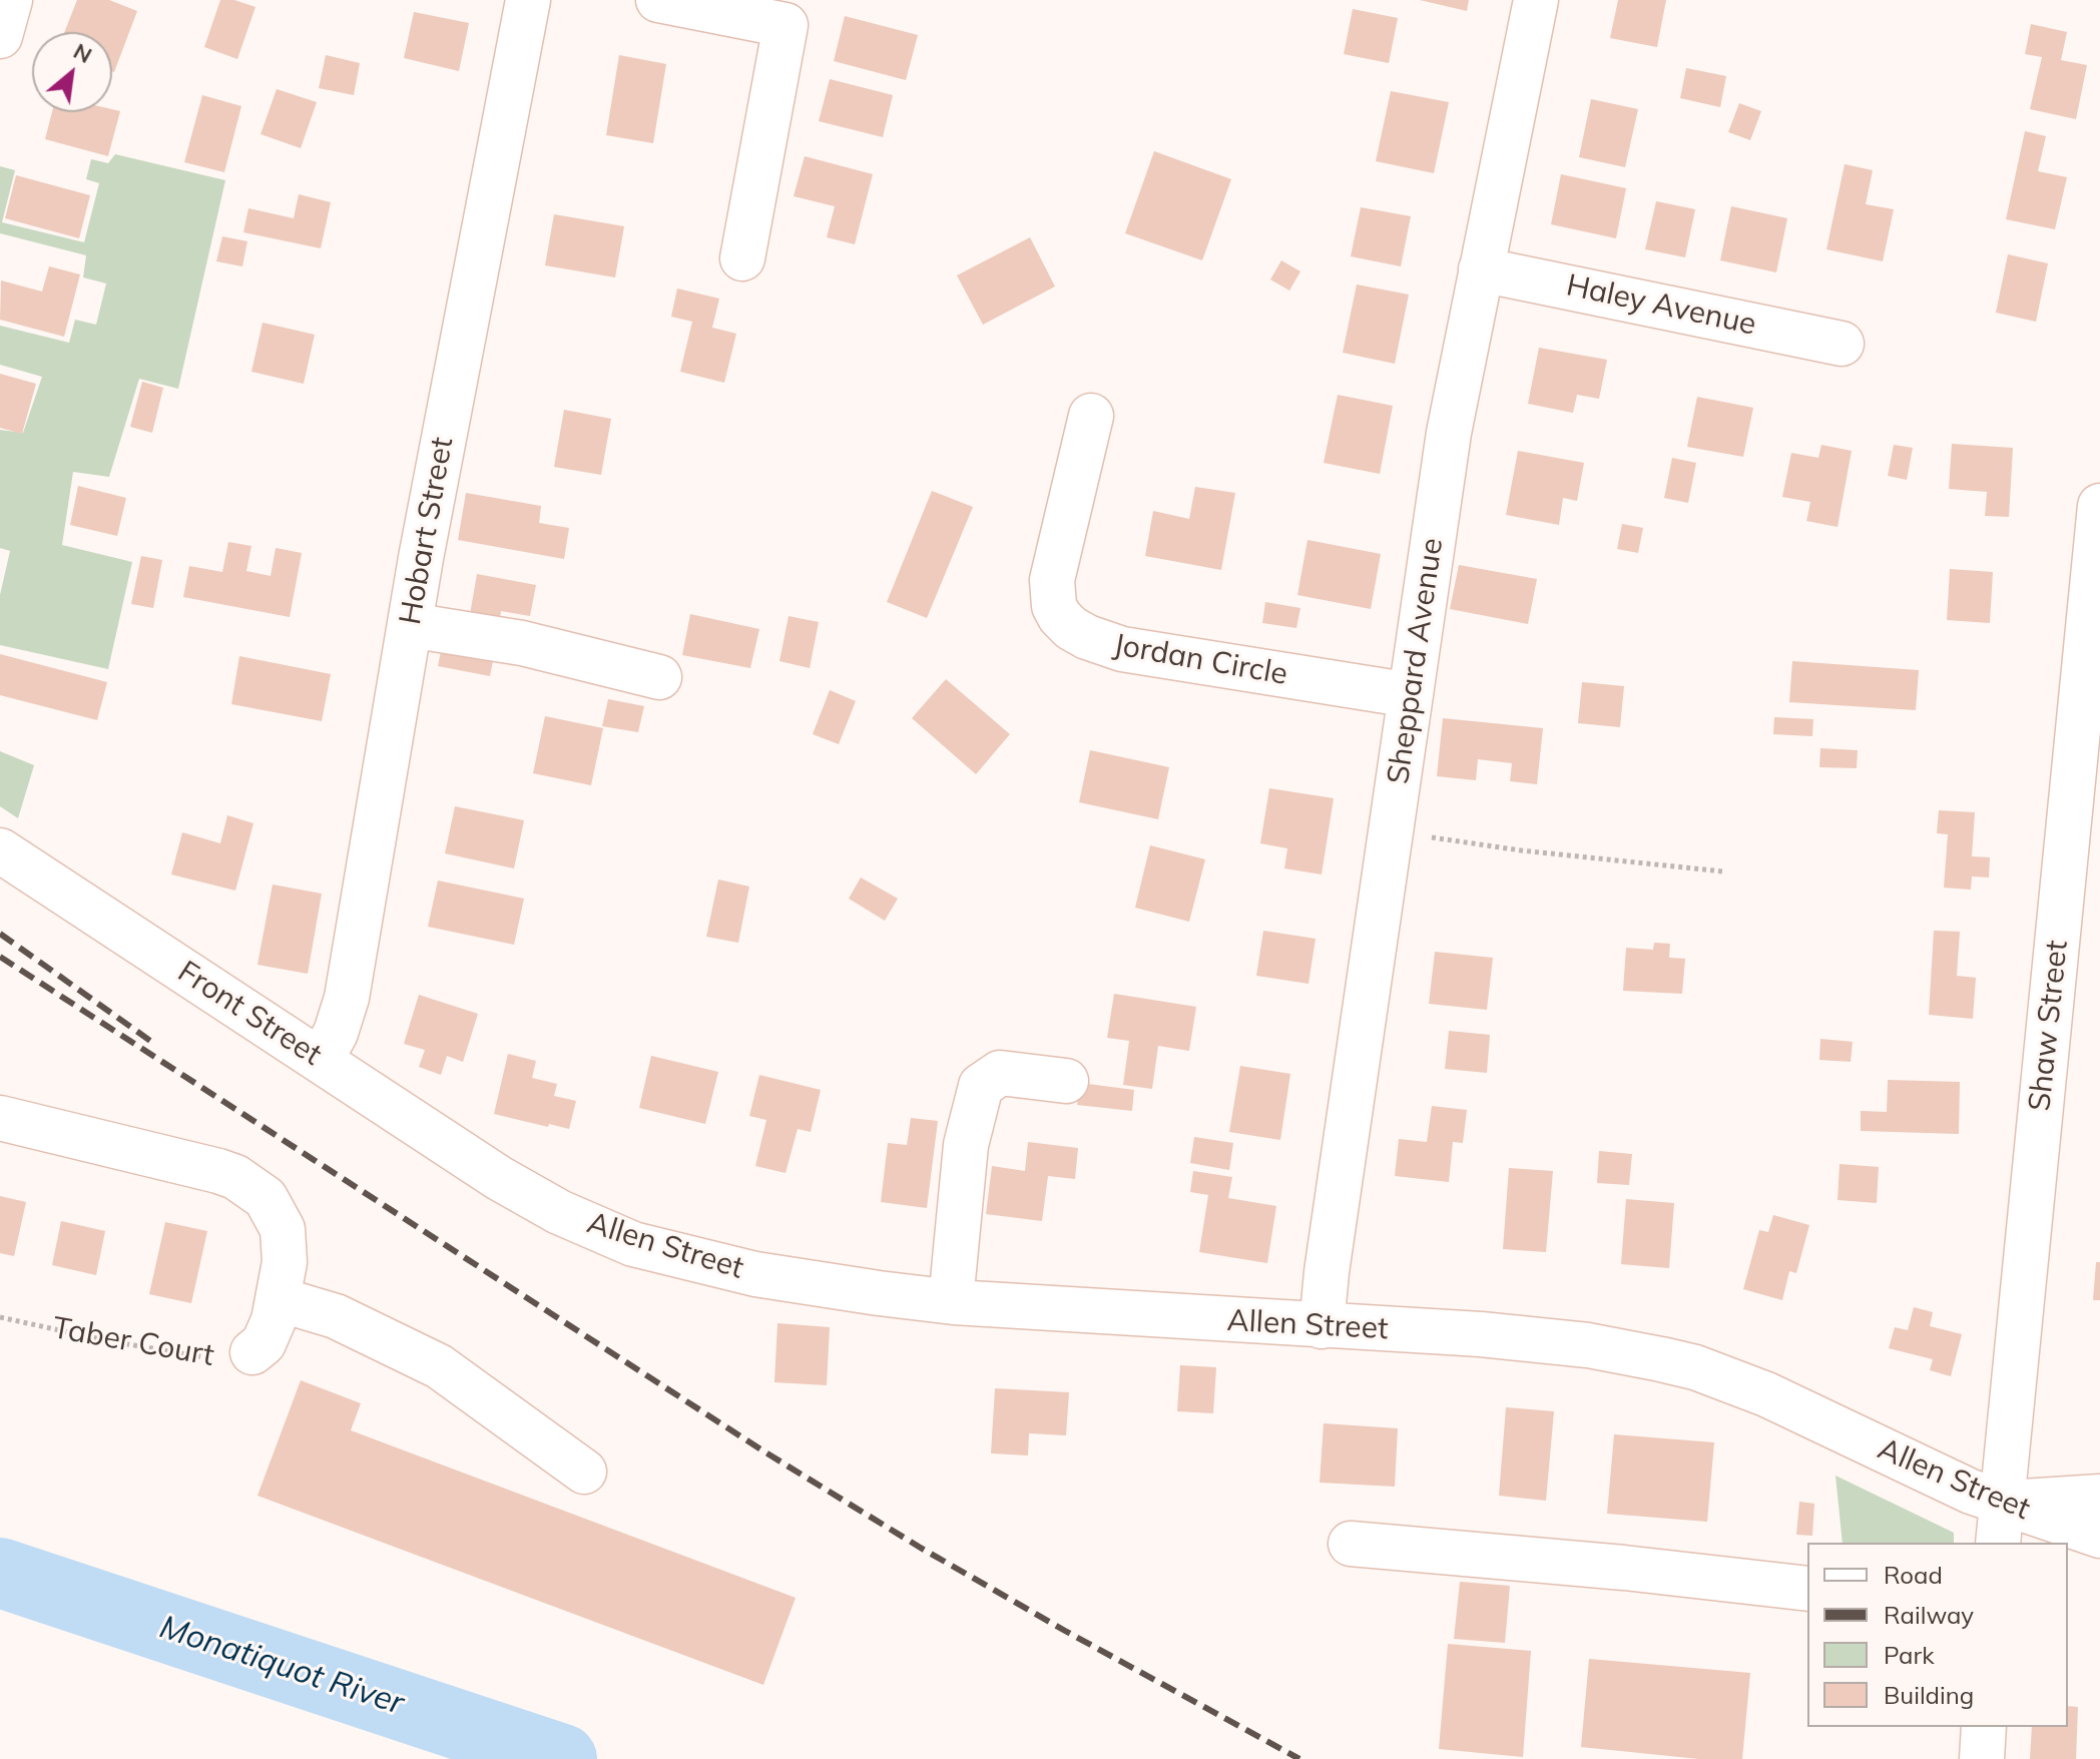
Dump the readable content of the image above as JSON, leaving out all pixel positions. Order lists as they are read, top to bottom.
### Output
{
  "streets": {
    "street": [
      "Haley Avenue",
      "Hobart Street",
      "Jordan Circle",
      "Sheppard Avenue",
      "Front Street",
      "Shaw Street",
      "Allen Street",
      "Taber Court"
    ]
  },
  "crossings": [
    ["Haley Avenue", "Sheppard Avenue"],
    ["Hobart Street", "Front Street"],
    ["Jordan Circle", "Sheppard Avenue"],
    ["Sheppard Avenue", "Allen Street"],
    ["Front Street", "Allen Street"],
    ["Shaw Street", "Allen Street"]
  ],
  "water": ["Monatiquot River"],
  "legend": [
    "Road",
    "Railway",
    "Park",
    "Building"
  ],
  "north": "top right"
}
